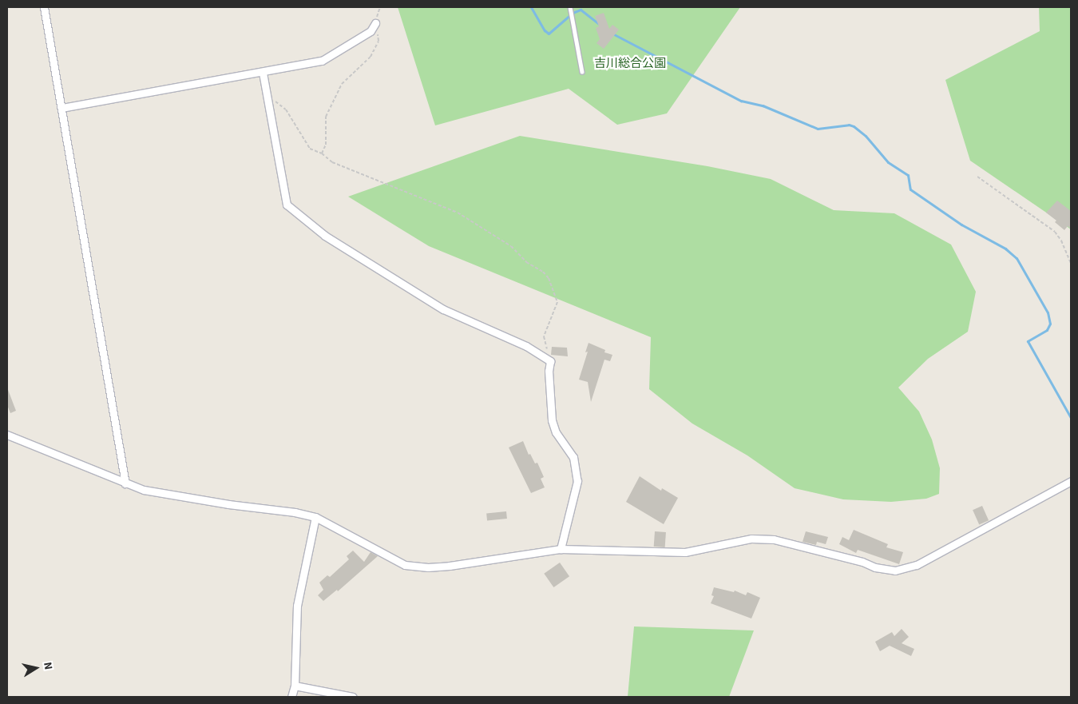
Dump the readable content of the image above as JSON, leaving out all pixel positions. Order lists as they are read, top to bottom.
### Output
{
  "parks": ["吉川総合公園"],
  "north": "right"
}
